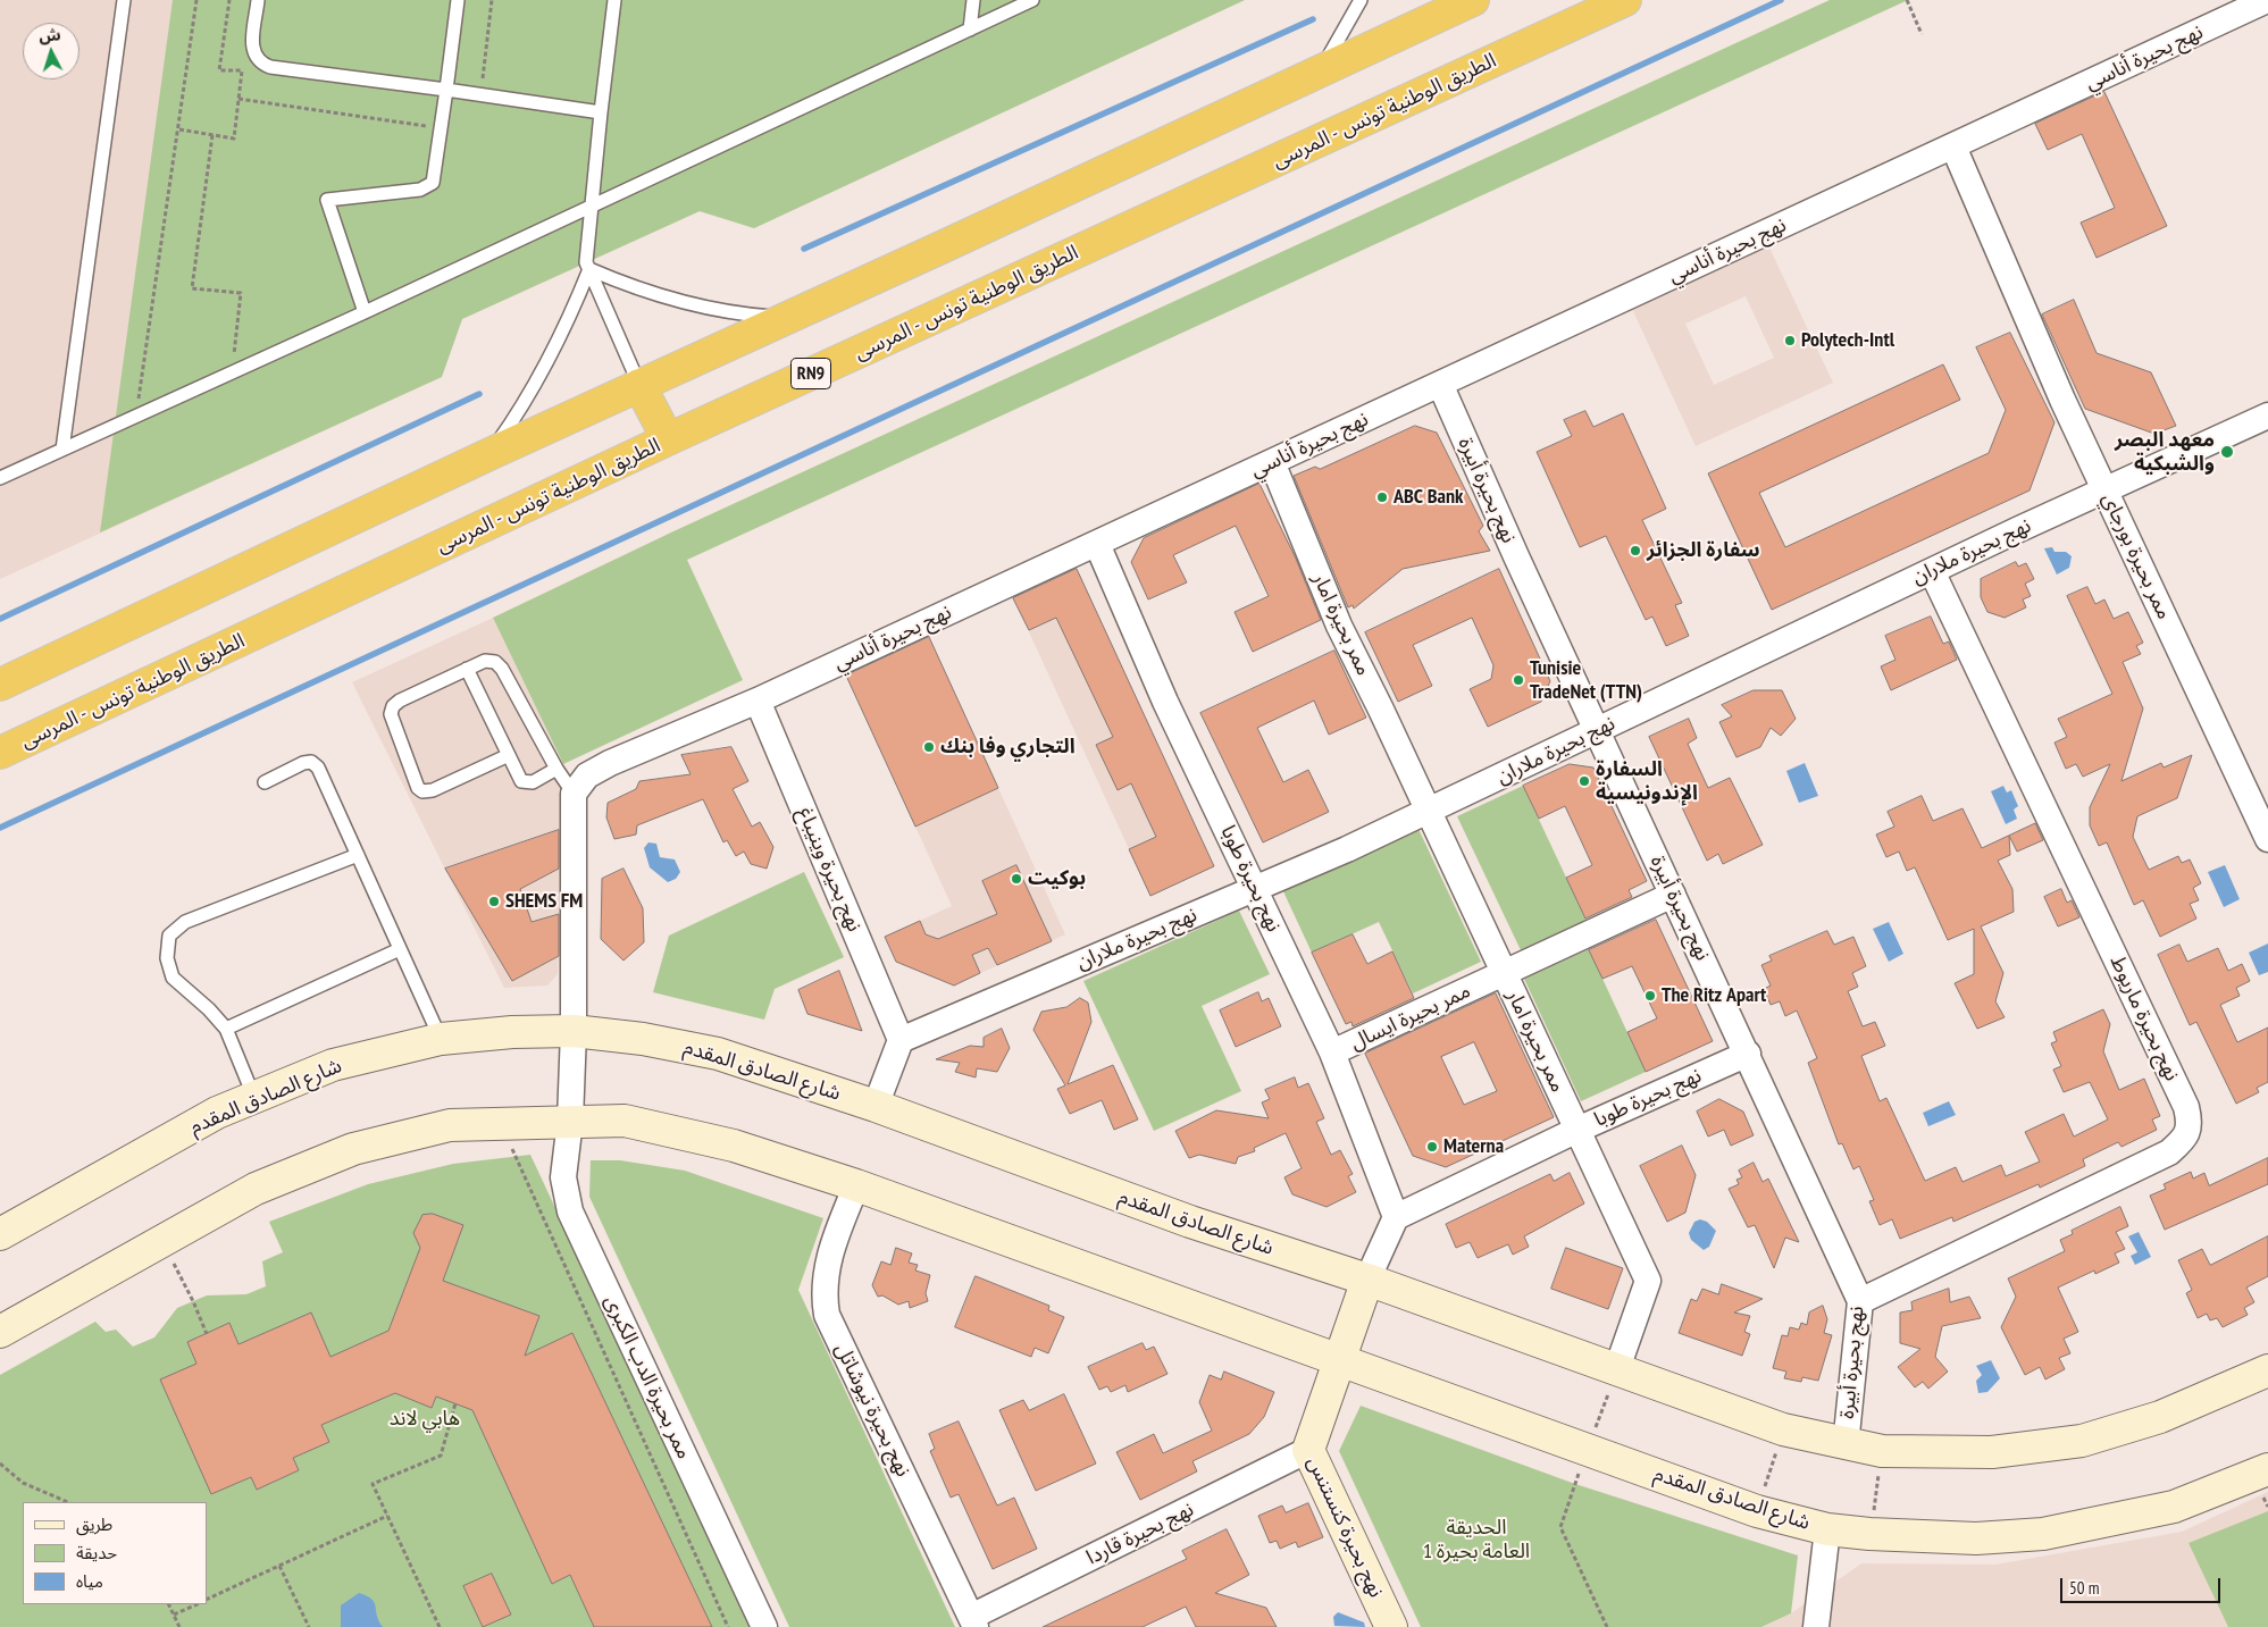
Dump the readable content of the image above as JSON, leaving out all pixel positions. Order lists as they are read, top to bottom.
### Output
{
  "streets": {
    "highway": ["الطريق الوطنية تونس - المرسى", "RN9"],
    "main road": ["شارع الصادق المقدم", "نهج بحيرة كنستنس"],
    "street": [
      "نهج بحيرة أناسي",
      "نهج بحيرة أبيرة",
      "نهج بحيرة ملاران",
      "ممر بحيرة بورجاي",
      "ممر بحيرة امار",
      "نهج بحيرة وينيباغ",
      "نهج بحيرة طوبا",
      "ممر بحيرة ايسال",
      "نهج بحيرة ماريوط",
      "ممر بحيرة الدب الكبرى",
      "نهج بحيرة نيوشاتل",
      "نهج بحيرة قاردا"
    ]
  },
  "crossings": [
    ["نهج بحيرة أناسي", "نهج بحيرة أبيرة"],
    ["نهج بحيرة أناسي", "ممر بحيرة بورجاي"],
    ["نهج بحيرة أناسي", "ممر بحيرة امار"],
    ["نهج بحيرة أناسي", "نهج بحيرة وينيباغ"],
    ["نهج بحيرة أناسي", "نهج بحيرة طوبا"],
    ["نهج بحيرة أبيرة", "نهج بحيرة ملاران"],
    ["نهج بحيرة أبيرة", "نهج بحيرة طوبا"],
    ["نهج بحيرة أبيرة", "ممر بحيرة ايسال"],
    ["نهج بحيرة أبيرة", "نهج بحيرة ماريوط"],
    ["نهج بحيرة أبيرة", "شارع الصادق المقدم"],
    ["نهج بحيرة ملاران", "ممر بحيرة بورجاي"],
    ["نهج بحيرة ملاران", "ممر بحيرة امار"],
    ["نهج بحيرة ملاران", "نهج بحيرة وينيباغ"],
    ["نهج بحيرة ملاران", "نهج بحيرة طوبا"],
    ["نهج بحيرة ملاران", "نهج بحيرة ماريوط"],
    ["ممر بحيرة امار", "نهج بحيرة طوبا"],
    ["ممر بحيرة امار", "ممر بحيرة ايسال"],
    ["ممر بحيرة امار", "شارع الصادق المقدم"],
    ["نهج بحيرة طوبا", "ممر بحيرة ايسال"],
    ["شارع الصادق المقدم", "ممر بحيرة الدب الكبرى"],
    ["شارع الصادق المقدم", "نهج بحيرة نيوشاتل"],
    ["شارع الصادق المقدم", "نهج بحيرة كنستنس"],
    ["نهج بحيرة نيوشاتل", "نهج بحيرة قاردا"],
    ["نهج بحيرة كنستنس", "نهج بحيرة قاردا"]
  ],
  "parks": ["هابي لاند", "الحديقة العامة بحيرة 1"],
  "places": [
    "Polytech-Intl",
    "معهد البصر والشبكية",
    "ABC Bank",
    "سفارة الجزائر",
    "Tunisie TradeNet (TTN)",
    "التجاري وفا بنك",
    "السفارة الإندونيسية",
    "بوكيت",
    "SHEMS FM",
    "The Ritz Apart",
    "Materna"
  ],
  "legend": ["طريق", "حديقة", "مياه"],
  "scale_bar": "50 m",
  "north": "top"
}
